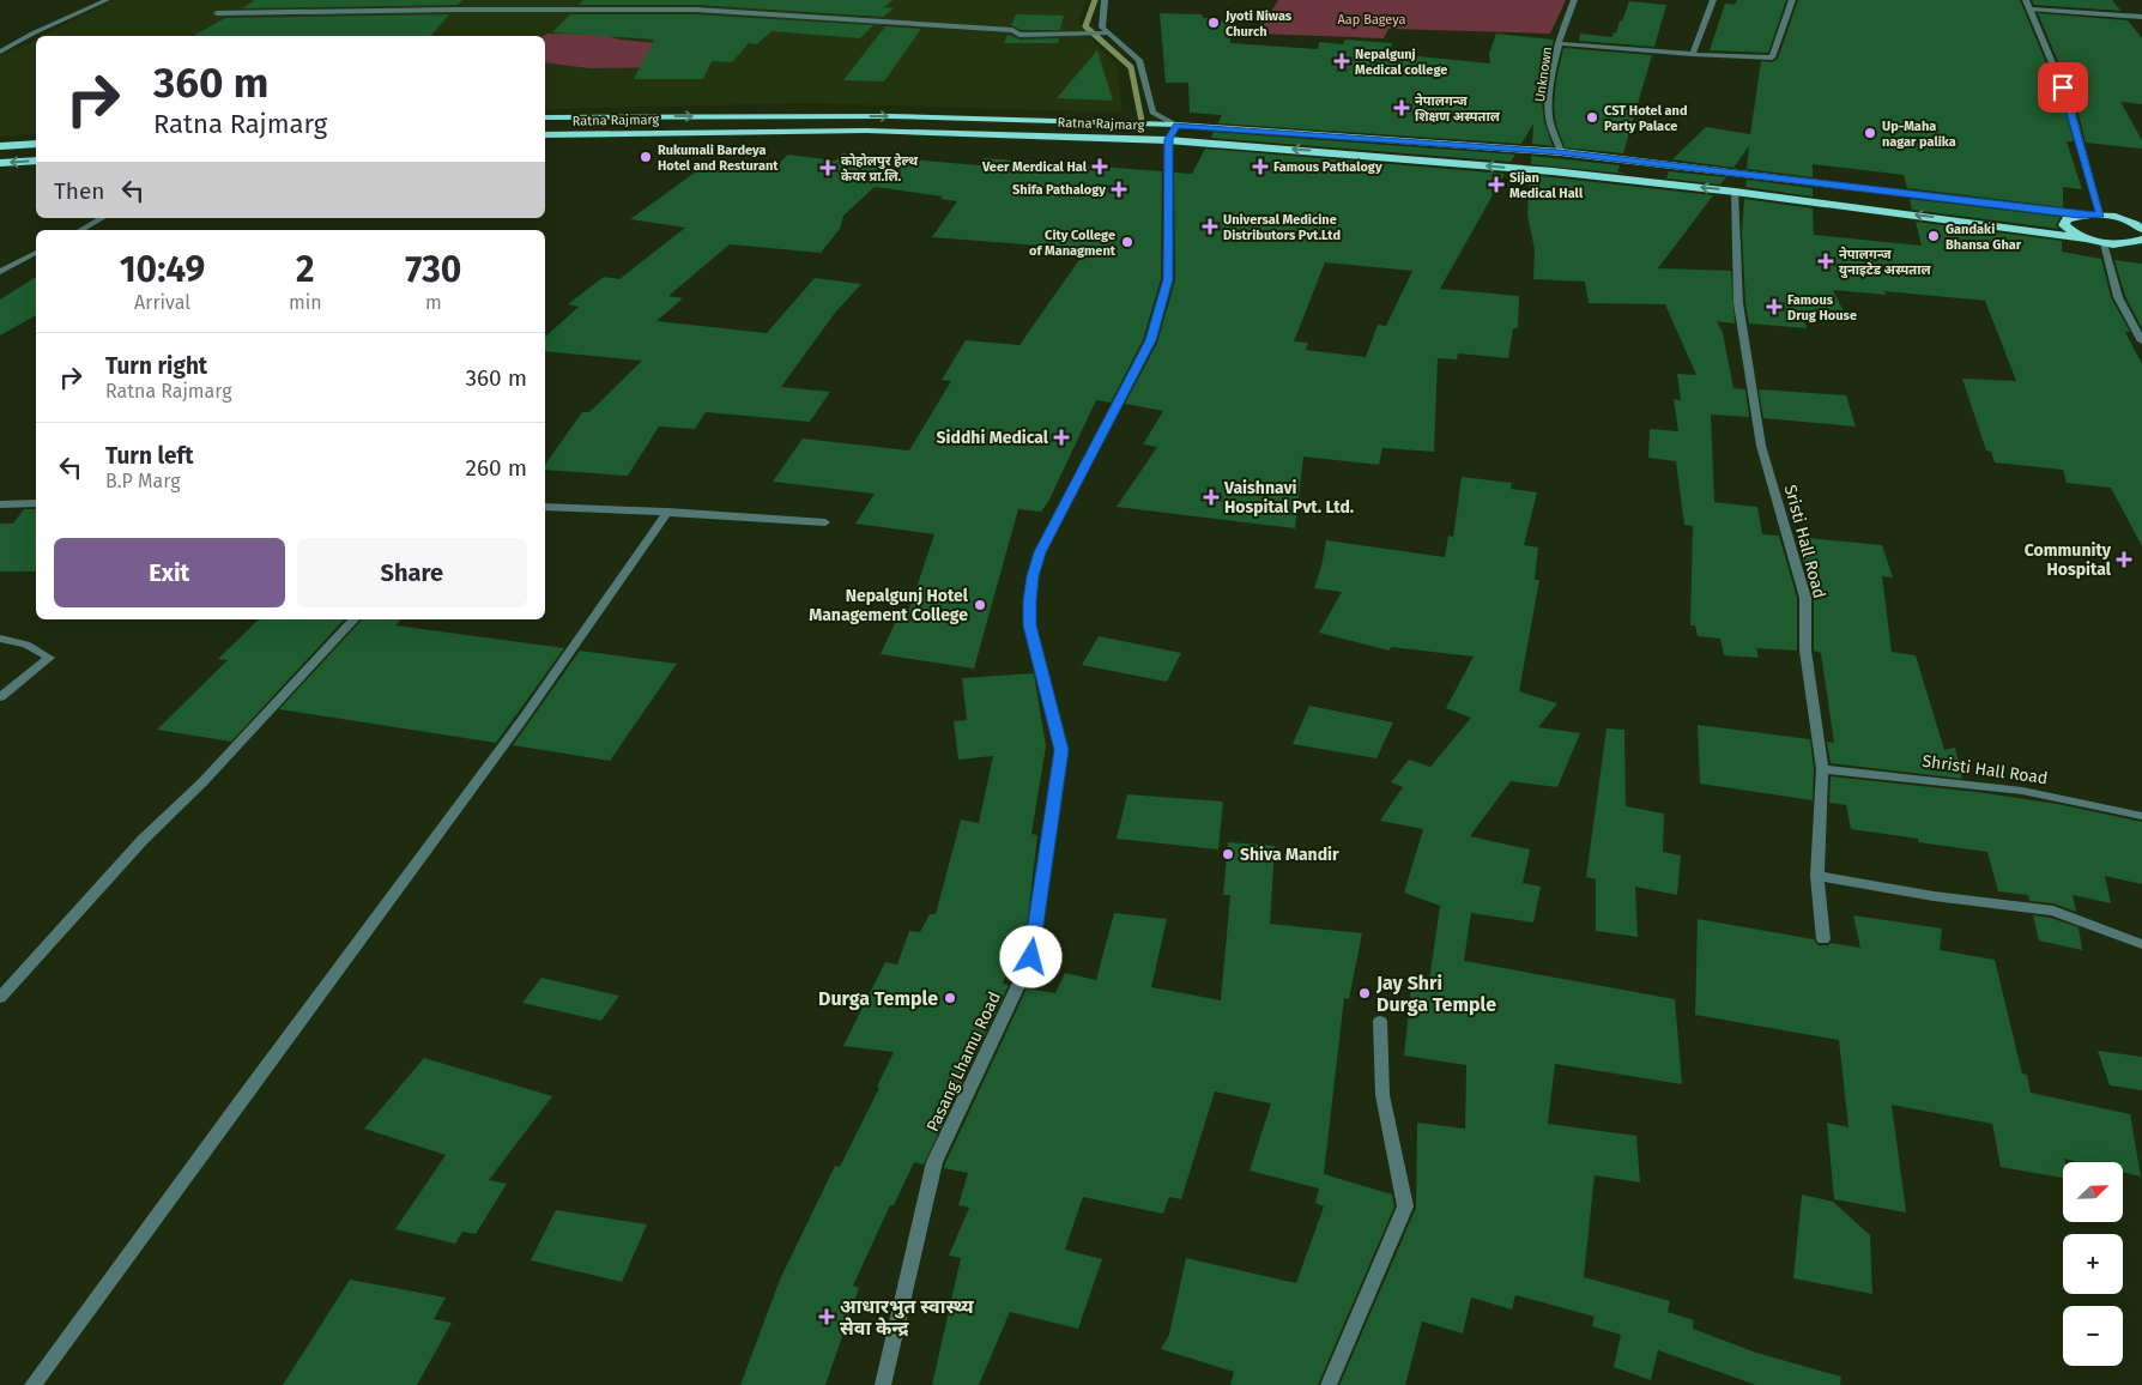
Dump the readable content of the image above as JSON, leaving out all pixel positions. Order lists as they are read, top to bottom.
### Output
{
  "streets": {
    "highway": ["Ratna Rajmarg"],
    "street": [
      "Unknown",
      "Sristi Hall Road",
      "Shristi Hall Road",
      "Pasang Lhamu Road"
    ]
  },
  "crossings": [
    ["Unknown", "Ratna Rajmarg"],
    ["Ratna Rajmarg", "Sristi Hall Road"],
    ["Ratna Rajmarg", "Pasang Lhamu Road"],
    ["Sristi Hall Road", "Shristi Hall Road"]
  ],
  "parks": ["Aap Bageya"],
  "places": {
    "other": [
      "Jyoti Niwas Church",
      "CST Hotel and Party Palace",
      "Up-Maha nagar palika",
      "Rukumali Bardeya Hotel and Resturant",
      "Gandaki Bhansa Ghar",
      "City College of Managment",
      "Nepalgunj Hotel Management College",
      "Shiva Mandir",
      "Jay Shri Durga Temple",
      "Durga Temple"
    ],
    "health": [
      "Nepalgunj Medical college",
      "नेपालगन्ज शिक्षण अस्पताल",
      "Veer Merdical Hal",
      "Famous Pathalogy",
      "काेहाेलपुर हेल्थ केयर प्रा.लि.",
      "Sijan Medical Hall",
      "Shifa Pathalogy",
      "Universal Medicine Distributors Pvt.Ltd",
      "नेपालगन्ज युनाइटेड अस्पताल",
      "Famous Drug House",
      "Siddhi Medical",
      "Vaishnavi Hospital Pvt. Ltd.",
      "Community Hospital",
      "आधारभुत स्वास्थ्य सेवा केन्द्र"
    ]
  },
  "north": "top right",
  "page": {
    "turn": ["360 m", "Ratna Rajmarg"],
    "then": "Then",
    "eta": [
      "10:49",
      "Arrival",
      "2",
      "min",
      "730",
      "m"
    ],
    "list": [
      {
        "name": "Turn right",
        "note": "Ratna Rajmarg",
        "value": "360 m"
      },
      {
        "name": "Turn left",
        "note": "B.P Marg",
        "value": "260 m"
      }
    ],
    "buttons": ["Exit", "Share"],
    "map_buttons": ["+", "−"]
  }
}
